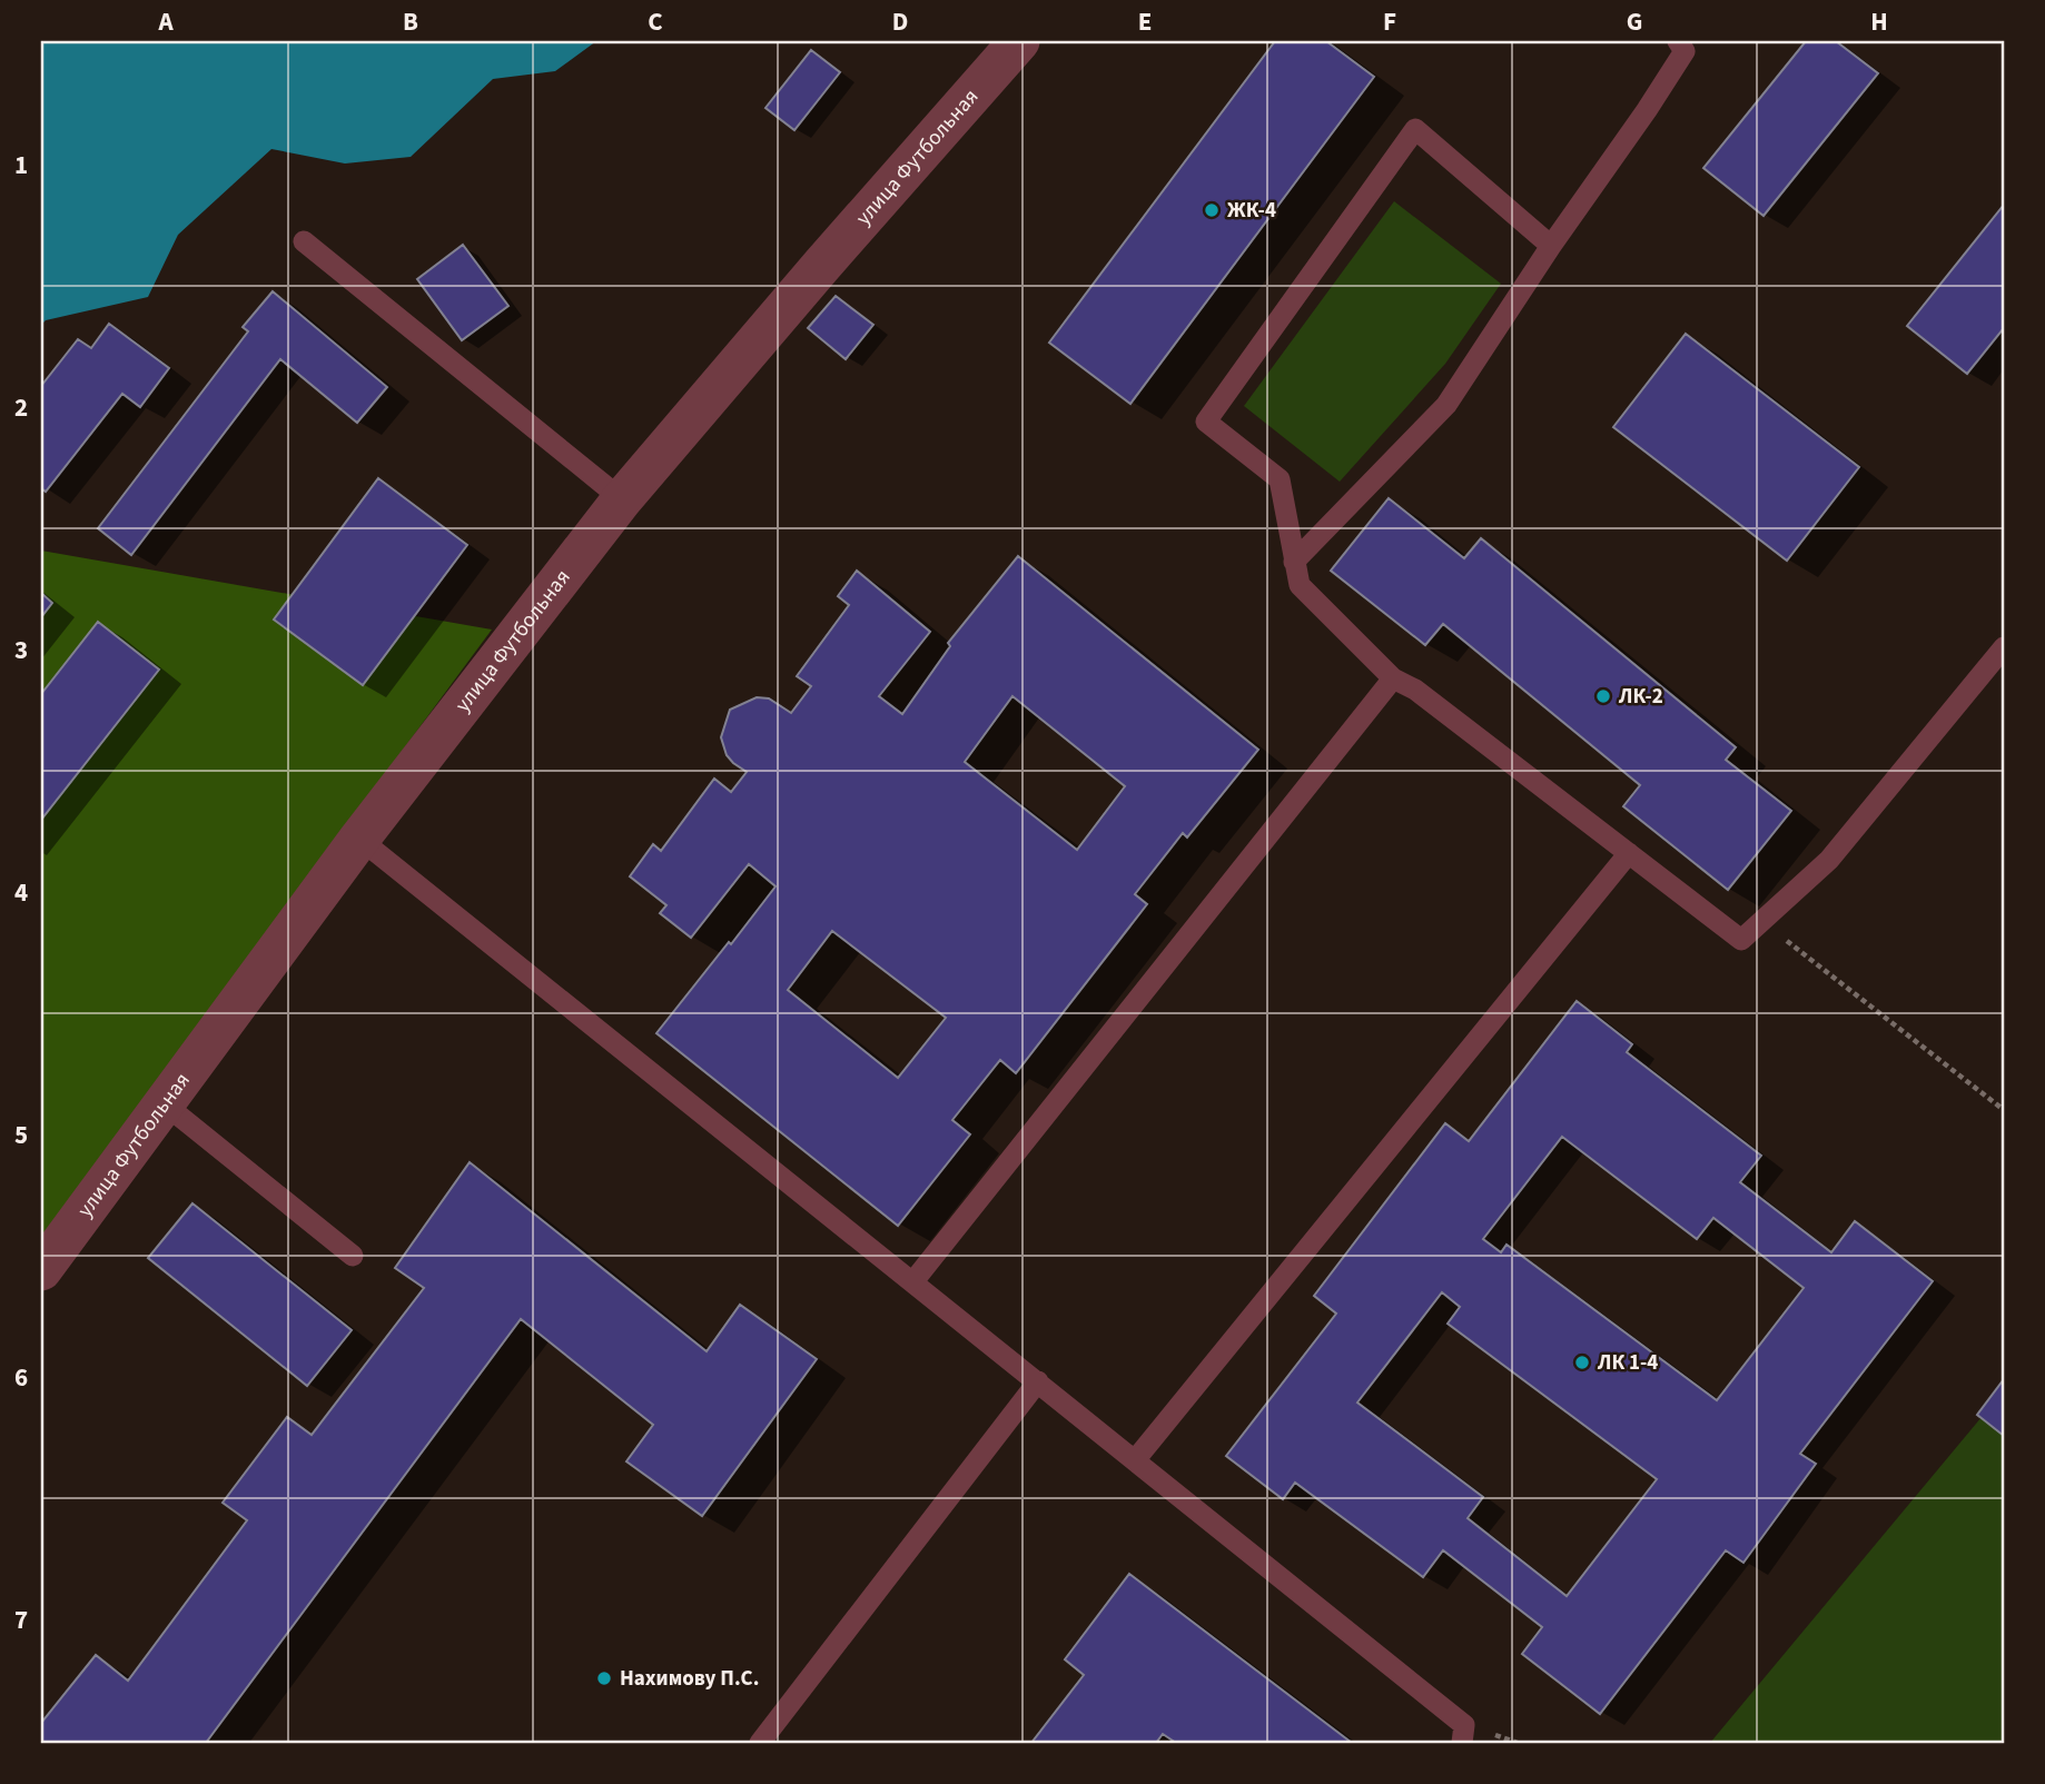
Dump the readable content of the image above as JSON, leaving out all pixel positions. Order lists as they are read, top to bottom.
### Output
{
  "streets": {
    "street": ["улица Футбольная"]
  },
  "places": [
    "ЖК-4",
    "ЛК-2",
    "ЛК 1-4",
    "Нахимову П.С."
  ],
  "grid": {
    "columns": [
      "A",
      "B",
      "C",
      "D",
      "E",
      "F",
      "G",
      "H"
    ],
    "rows": [
      "1",
      "2",
      "3",
      "4",
      "5",
      "6",
      "7"
    ]
  }
}
